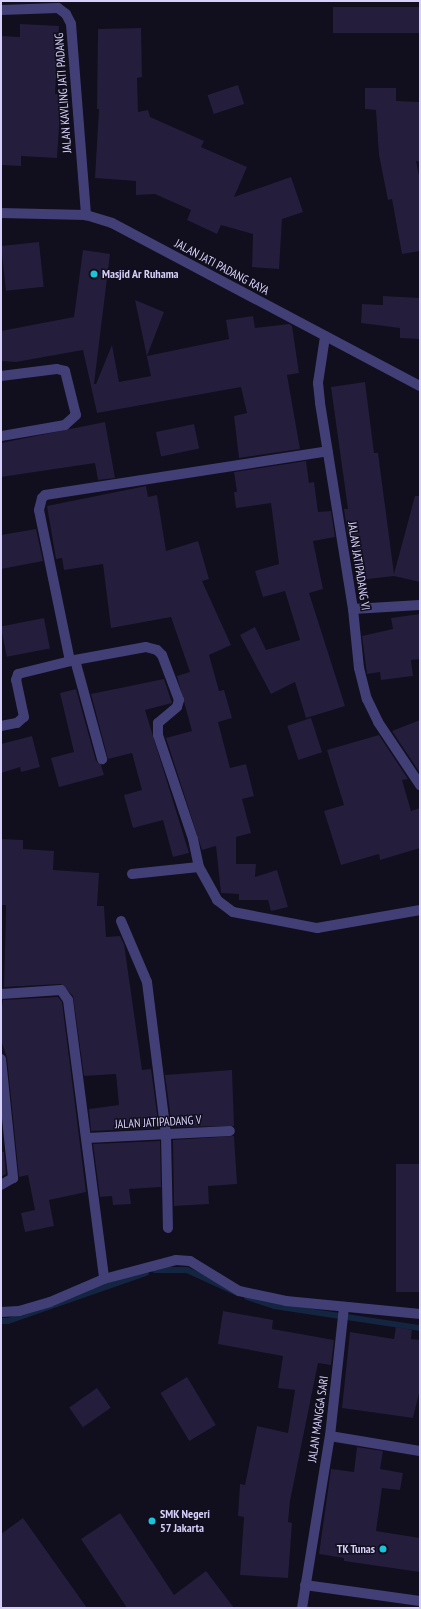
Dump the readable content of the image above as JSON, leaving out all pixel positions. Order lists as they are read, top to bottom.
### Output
{
  "streets": {
    "street": [
      "JALAN KAVLING JATI PADANG",
      "JALAN JATI PADANG RAYA",
      "JALAN JATIPADANG VI",
      "JALAN JATIPADANG V",
      "JALAN MANGGA SARI"
    ]
  },
  "crossings": [
    ["JALAN KAVLING JATI PADANG", "JALAN JATI PADANG RAYA"],
    ["JALAN JATI PADANG RAYA", "JALAN JATIPADANG VI"]
  ],
  "places": ["Masjid Ar Ruhama", "SMK Negeri 57 Jakarta", "TK Tunas"]
}
